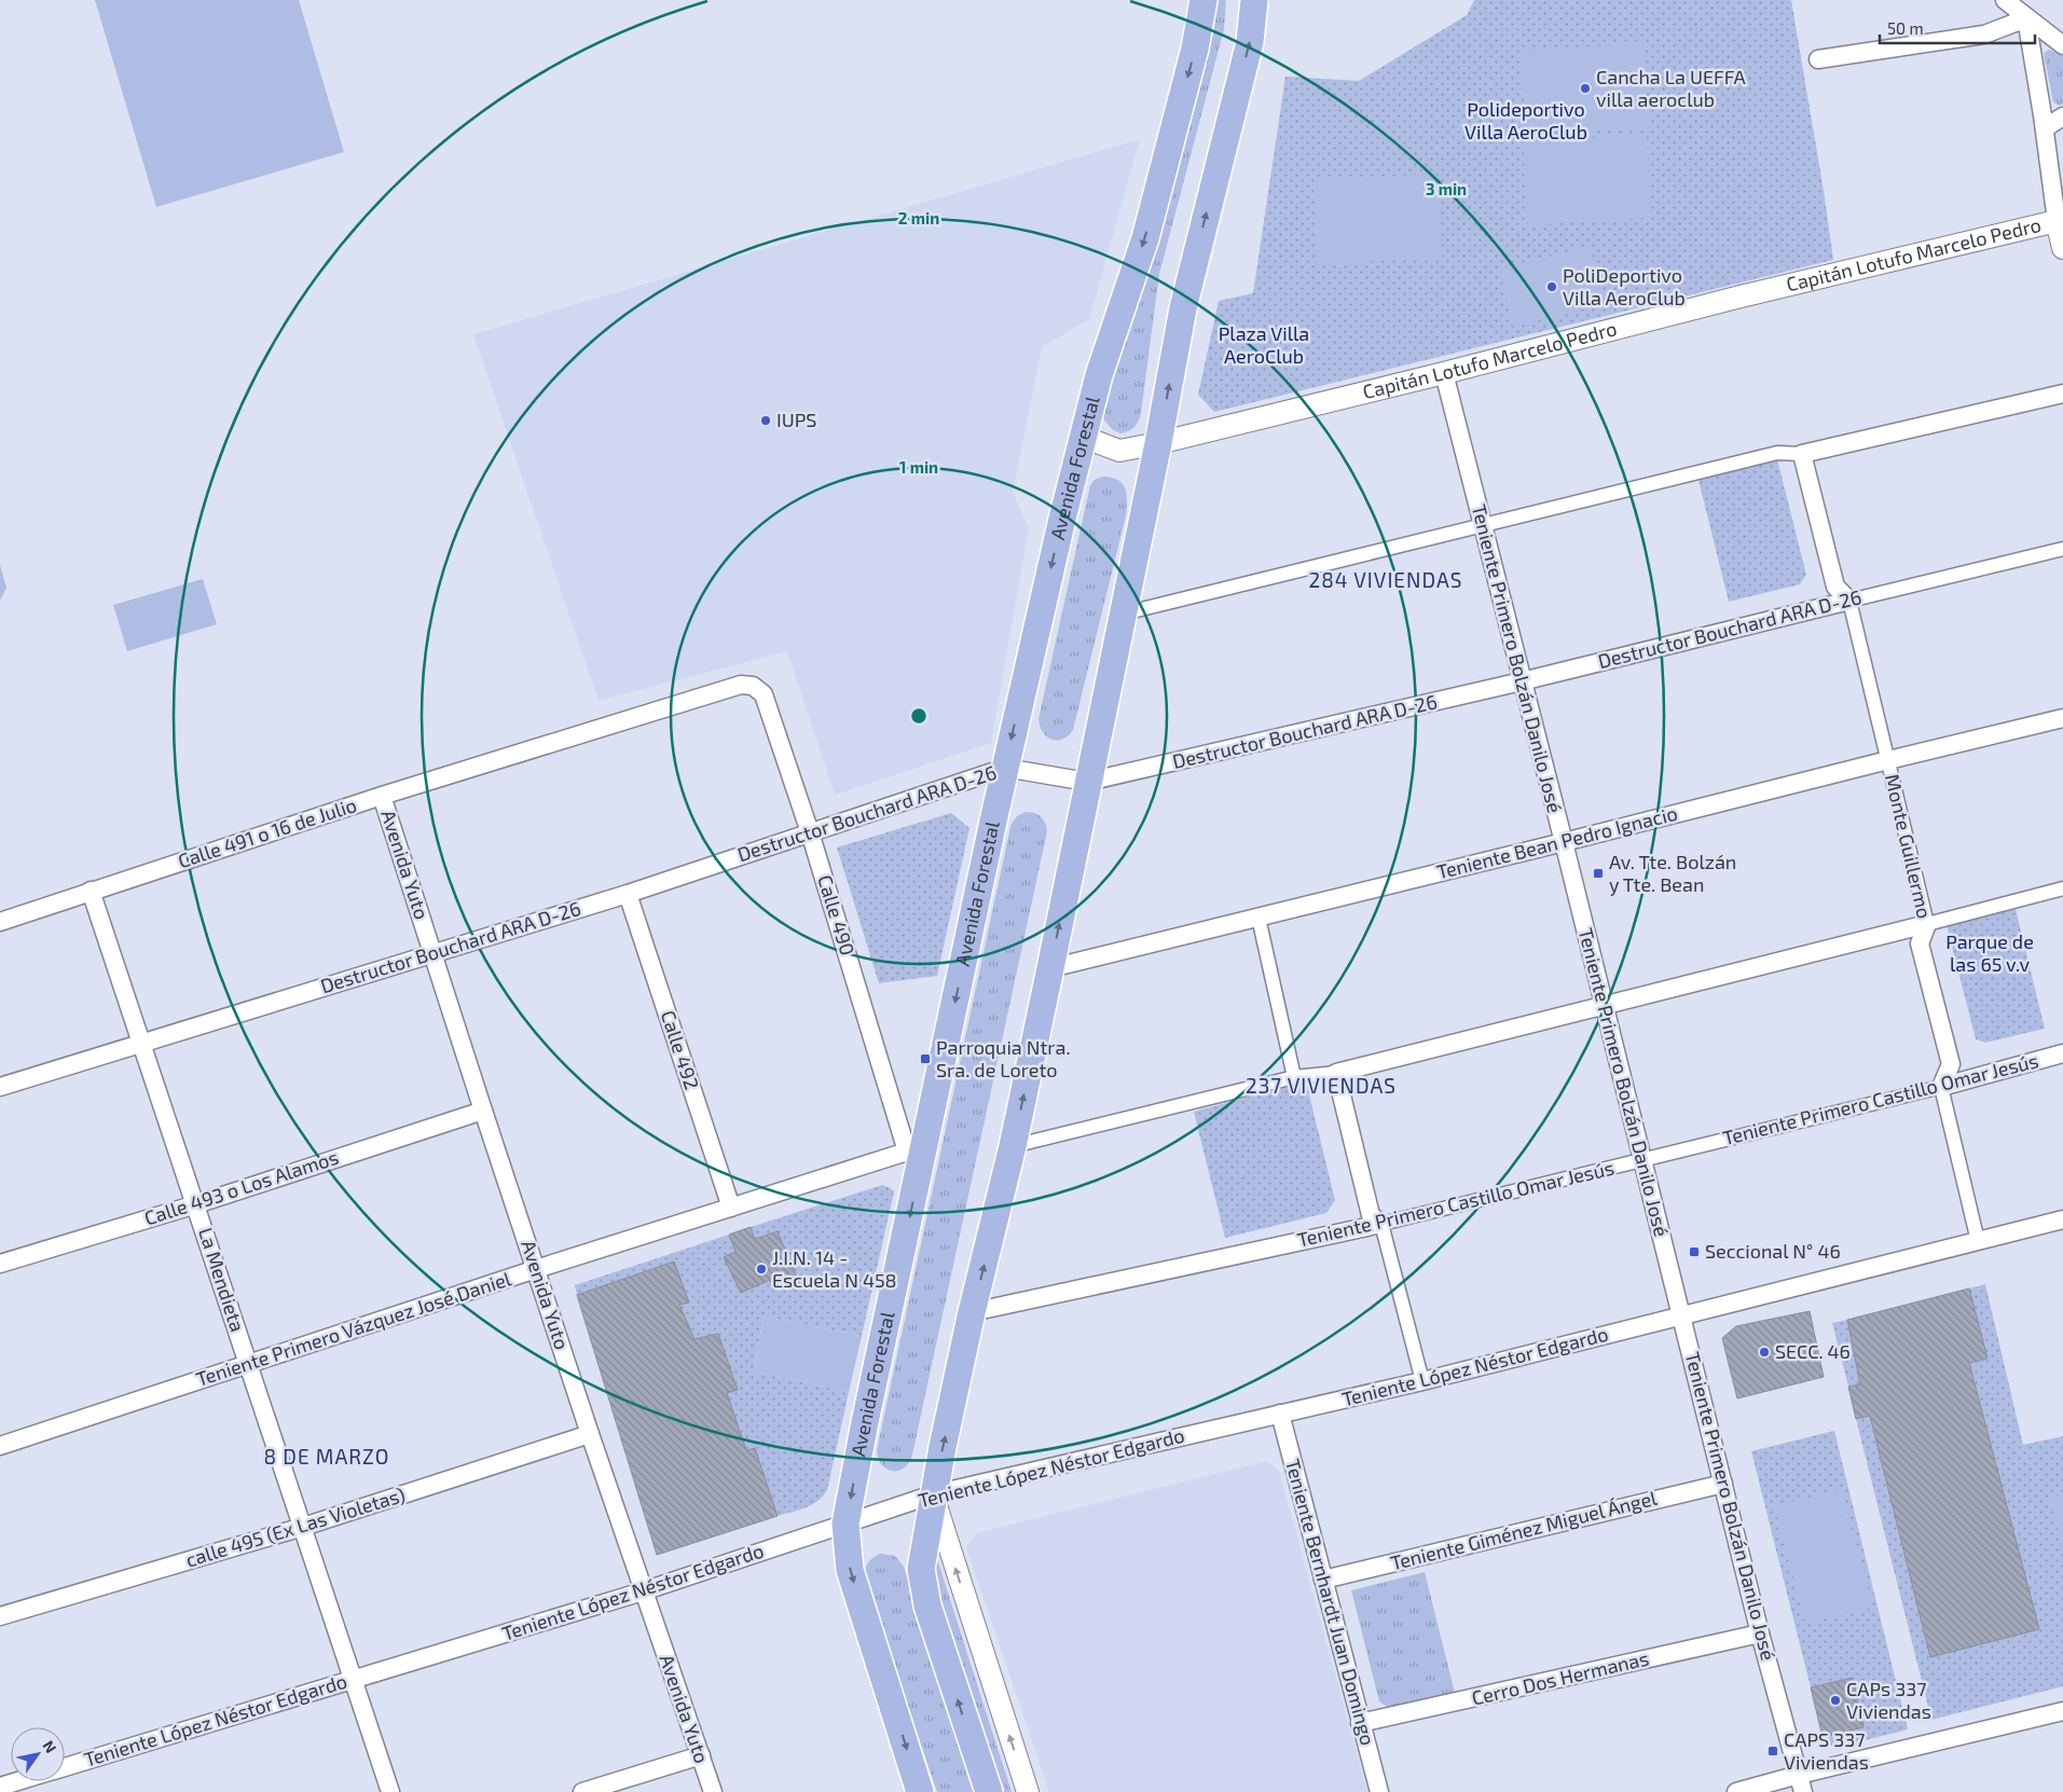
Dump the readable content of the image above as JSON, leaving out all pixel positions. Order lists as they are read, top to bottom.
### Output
{
  "streets": {
    "main road": ["Avenida Forestal"],
    "street": [
      "Capitán Lotufo Marcelo Pedro",
      "Destructor Bouchard ARA D-26",
      "Teniente Primero Bolzán Danilo José",
      "Calle 491 o 16 de Julio",
      "Teniente Bean Pedro Ignacio",
      "Monte Guillermo",
      "Avenida Yuto",
      "Calle 490",
      "Calle 492",
      "Teniente Primero Castillo Omar Jesús",
      "Calle 493 o Los Alamos",
      "La Mendieta",
      "Teniente Primero Vázquez José Daniel",
      "Teniente López Néstor Edgardo",
      "calle 495 (Ex Las Violetas)",
      "Teniente Giménez Miguel Ángel",
      "Teniente Bernhardt Juan Domingo",
      "Cerro Dos Hermanas"
    ]
  },
  "crossings": [
    ["Capitán Lotufo Marcelo Pedro", "Avenida Forestal"],
    ["Capitán Lotufo Marcelo Pedro", "Teniente Primero Bolzán Danilo José"],
    ["Avenida Forestal", "Destructor Bouchard ARA D-26"],
    ["Avenida Forestal", "Calle 490"],
    ["Avenida Forestal", "Teniente Primero Vázquez José Daniel"],
    ["Avenida Forestal", "Teniente López Néstor Edgardo"],
    ["Destructor Bouchard ARA D-26", "Teniente Primero Bolzán Danilo José"],
    ["Destructor Bouchard ARA D-26", "Monte Guillermo"],
    ["Destructor Bouchard ARA D-26", "Avenida Yuto"],
    ["Destructor Bouchard ARA D-26", "Calle 490"],
    ["Destructor Bouchard ARA D-26", "Calle 492"],
    ["Destructor Bouchard ARA D-26", "La Mendieta"],
    ["Teniente Primero Bolzán Danilo José", "Teniente Bean Pedro Ignacio"],
    ["Teniente Primero Bolzán Danilo José", "Teniente Primero Castillo Omar Jesús"],
    ["Teniente Primero Bolzán Danilo José", "Teniente López Néstor Edgardo"],
    ["Teniente Primero Bolzán Danilo José", "Teniente Giménez Miguel Ángel"],
    ["Teniente Primero Bolzán Danilo José", "Cerro Dos Hermanas"],
    ["Calle 491 o 16 de Julio", "Avenida Yuto"],
    ["Calle 491 o 16 de Julio", "Calle 490"],
    ["Calle 491 o 16 de Julio", "La Mendieta"],
    ["Teniente Bean Pedro Ignacio", "Monte Guillermo"],
    ["Monte Guillermo", "Teniente Primero Castillo Omar Jesús"],
    ["Avenida Yuto", "Calle 493 o Los Alamos"],
    ["Avenida Yuto", "Teniente Primero Vázquez José Daniel"],
    ["Avenida Yuto", "Teniente López Néstor Edgardo"],
    ["Avenida Yuto", "calle 495 (Ex Las Violetas)"],
    ["Calle 490", "Teniente Primero Vázquez José Daniel"],
    ["Calle 492", "Teniente Primero Vázquez José Daniel"],
    ["Calle 493 o Los Alamos", "La Mendieta"],
    ["La Mendieta", "Teniente Primero Vázquez José Daniel"],
    ["La Mendieta", "Teniente López Néstor Edgardo"],
    ["La Mendieta", "calle 495 (Ex Las Violetas)"],
    ["Teniente López Néstor Edgardo", "Teniente Bernhardt Juan Domingo"],
    ["Teniente Giménez Miguel Ángel", "Teniente Bernhardt Juan Domingo"],
    ["Teniente Bernhardt Juan Domingo", "Cerro Dos Hermanas"]
  ],
  "districts": ["284 VIVIENDAS", "237 VIVIENDAS", "8 DE MARZO"],
  "parks": ["Polideportivo Villa AeroClub", "Plaza Villa AeroClub", "Parque de las 65 v.v"],
  "places": {
    "other": [
      "Cancha La UEFFA villa aeroclub",
      "PoliDeportivo Villa AeroClub",
      "IUPS",
      "J.I.N. 14 - Escuela N 458",
      "SECC. 46",
      "CAPs 337 Viviendas"
    ],
    "transit": [
      "Av. Tte. Bolzán y Tte. Bean",
      "Parroquia Ntra. Sra. de Loreto",
      "Seccional N° 46",
      "CAPS 337 Viviendas"
    ]
  },
  "scale_bar": "50 m",
  "north": "top right",
  "rings": ["3 min", "2 min", "1 min"]
}
